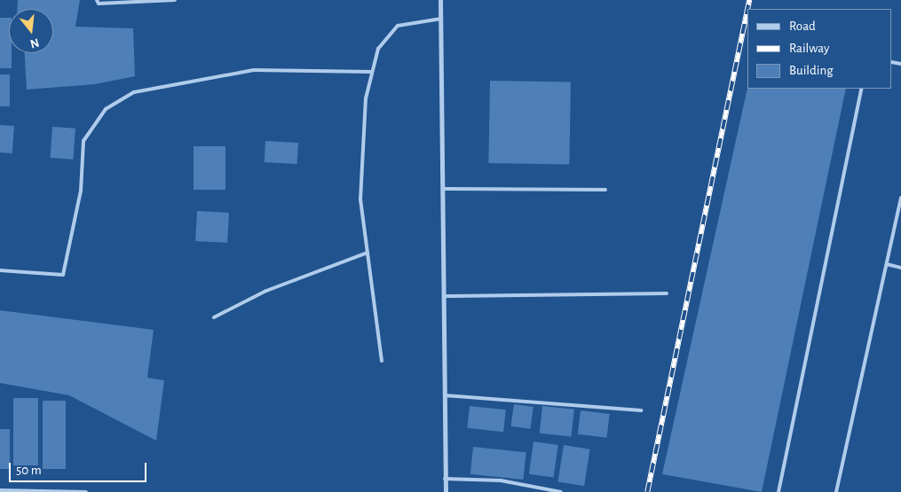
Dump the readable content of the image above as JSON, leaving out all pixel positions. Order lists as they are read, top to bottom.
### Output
{
  "legend": ["Road", "Railway", "Building"],
  "scale_bar": "50 m",
  "north": "bottom"
}
